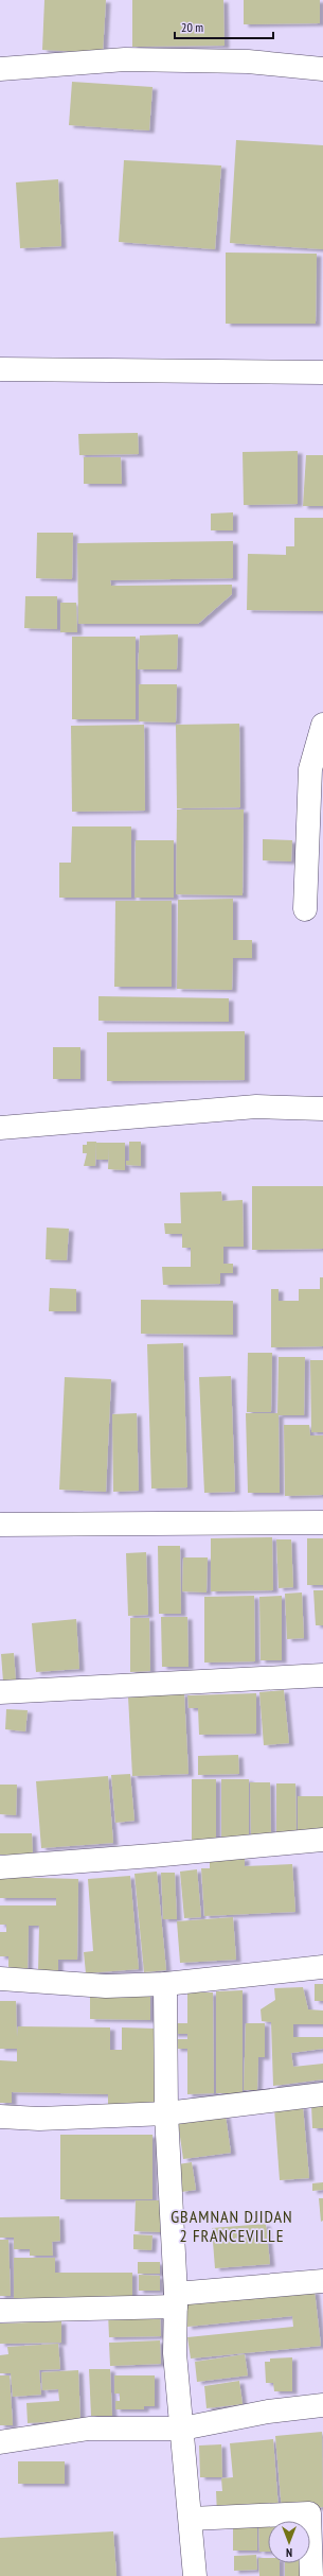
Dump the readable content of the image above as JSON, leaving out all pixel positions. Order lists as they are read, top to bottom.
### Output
{
  "districts": ["GBAMNAN DJIDAN 2 FRANCEVILLE"],
  "scale_bar": "20 m",
  "north": "bottom"
}
